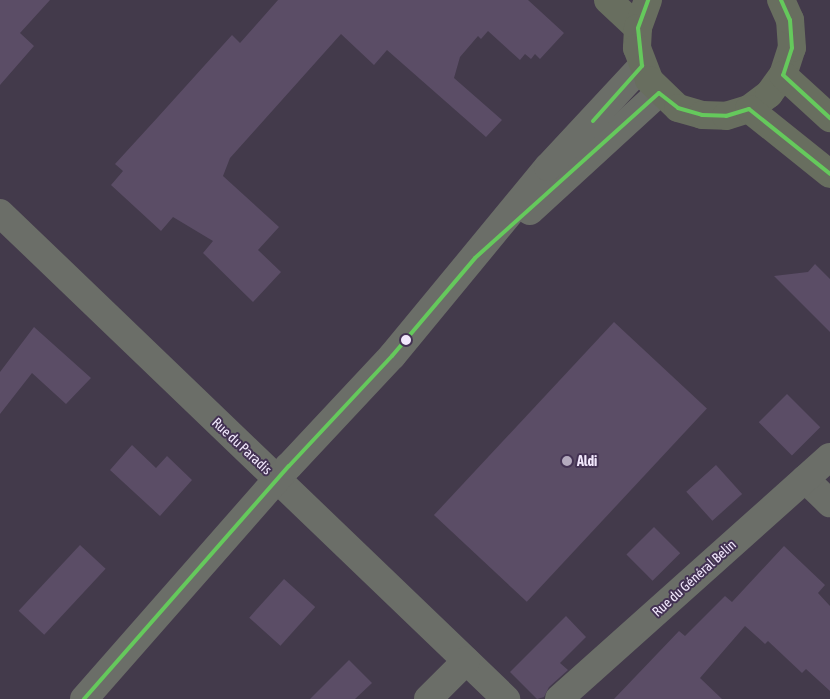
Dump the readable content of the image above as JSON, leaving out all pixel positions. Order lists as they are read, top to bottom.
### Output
{
  "streets": {
    "street": ["Rue du Paradis", "Rue du Général Belin"]
  },
  "places": ["Aldi"]
}
